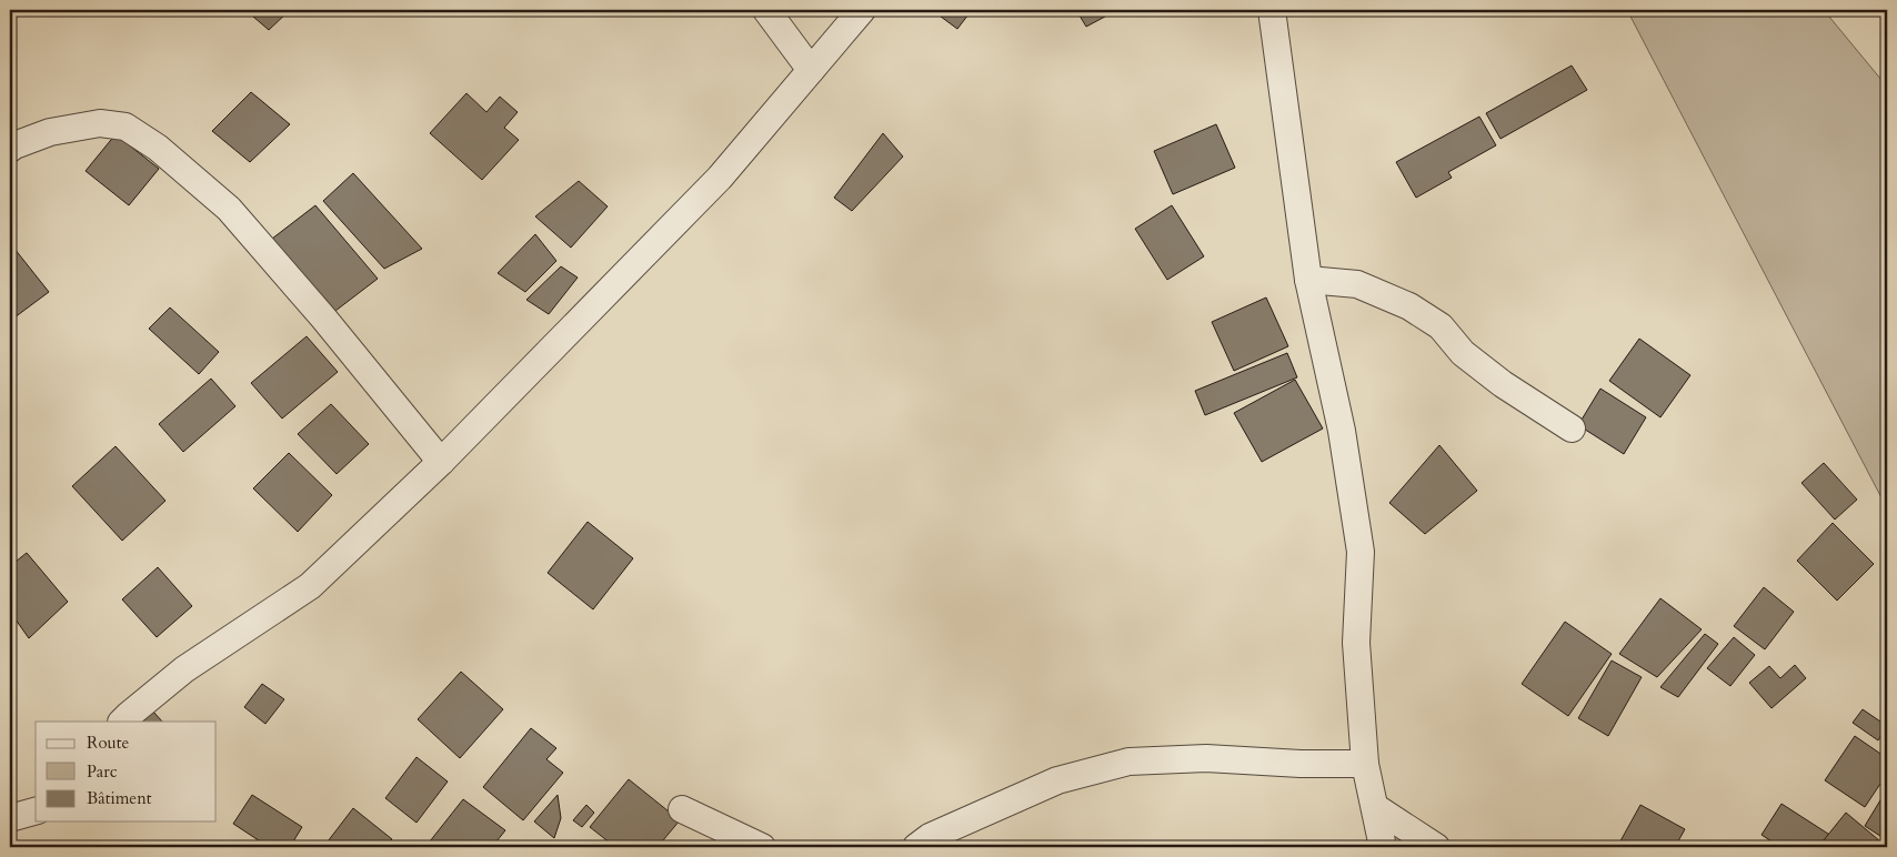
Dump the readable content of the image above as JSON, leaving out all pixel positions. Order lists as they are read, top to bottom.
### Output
{
  "legend": ["Route", "Parc", "Bâtiment"]
}
